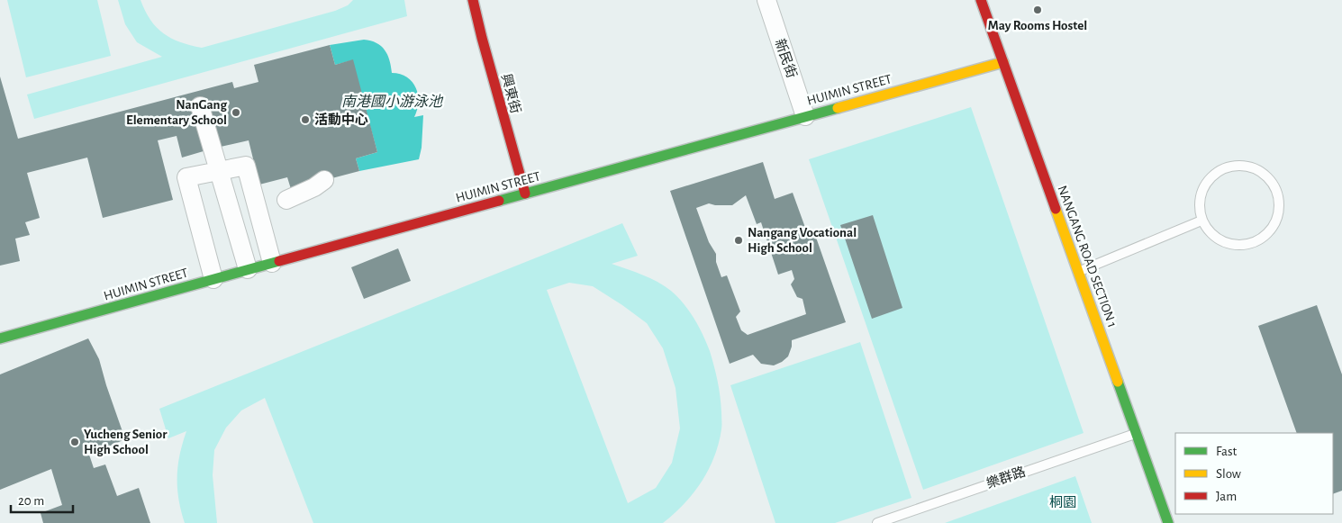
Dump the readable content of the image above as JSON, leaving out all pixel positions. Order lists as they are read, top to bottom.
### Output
{
  "streets": {
    "street": [
      "新民街",
      "HUIMIN STREET",
      "興東街",
      "NANGANG ROAD SECTION 1"
    ],
    "lane": ["樂群路"]
  },
  "crossings": [
    ["新民街", "HUIMIN STREET"],
    ["HUIMIN STREET", "興東街"],
    ["HUIMIN STREET", "NANGANG ROAD SECTION 1"],
    ["NANGANG ROAD SECTION 1", "樂群路"]
  ],
  "water": ["南港國小游泳池"],
  "parks": ["桐園"],
  "places": [
    "May Rooms Hostel",
    "NanGang Elementary School",
    "活動中心",
    "Nangang Vocational High School",
    "Yucheng Senior High School"
  ],
  "legend": ["Fast", "Slow", "Jam"],
  "scale_bar": "20 m"
}
